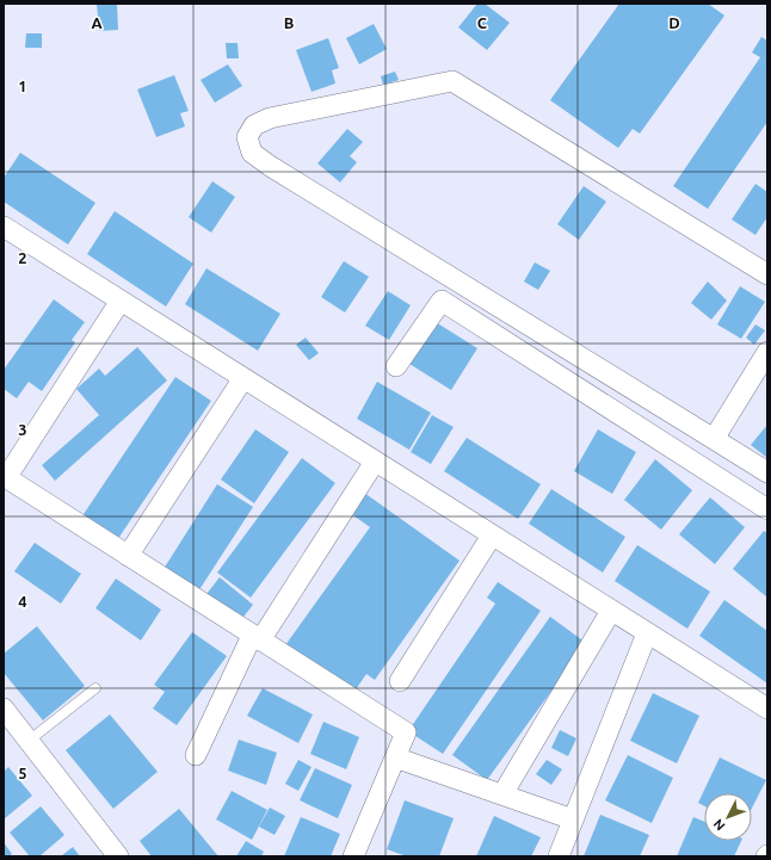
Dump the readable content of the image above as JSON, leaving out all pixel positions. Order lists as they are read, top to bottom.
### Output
{
  "north": "bottom left",
  "grid": {
    "columns": [
      "A",
      "B",
      "C",
      "D"
    ],
    "rows": [
      "1",
      "2",
      "3",
      "4",
      "5"
    ]
  }
}
